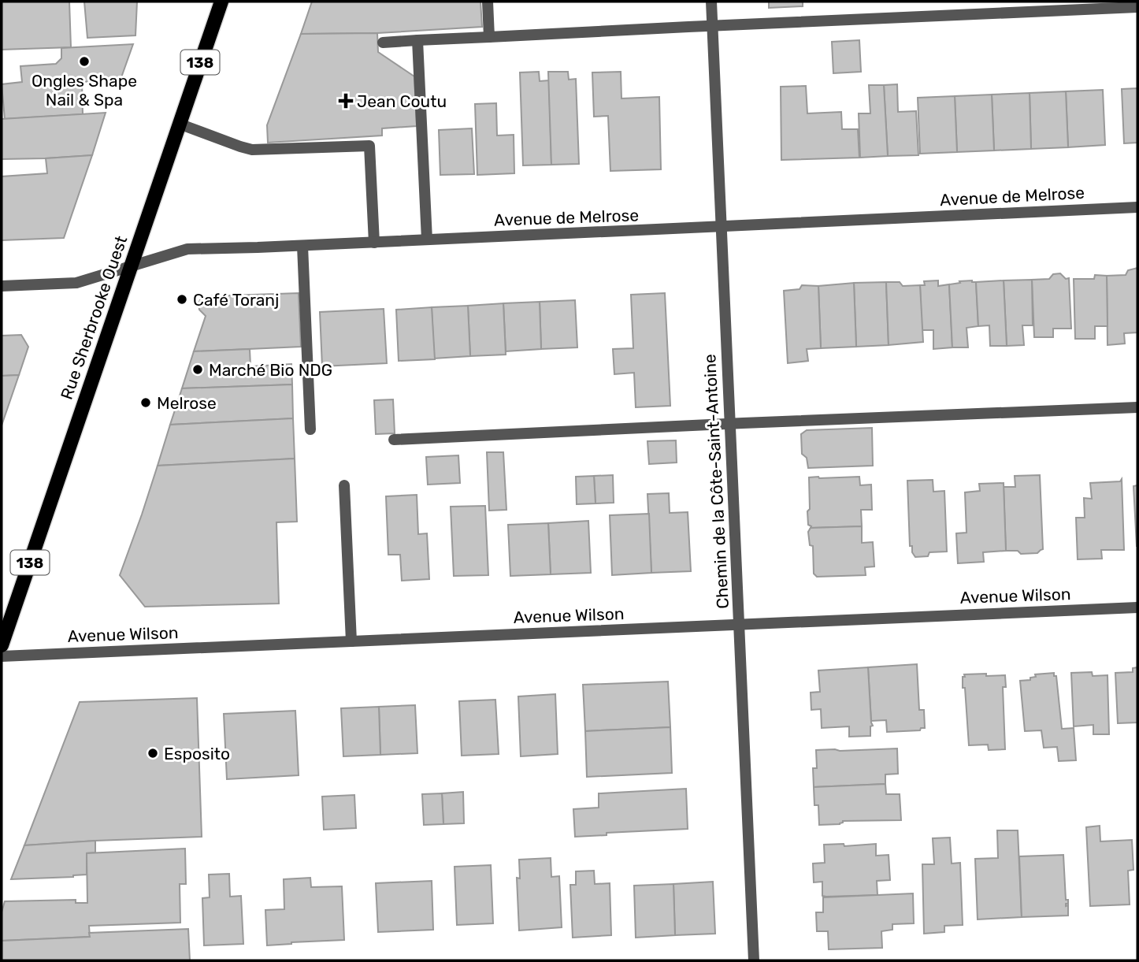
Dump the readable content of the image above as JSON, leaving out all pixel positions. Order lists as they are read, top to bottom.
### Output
{
  "streets": {
    "main road": ["138", "Rue Sherbrooke Ouest"],
    "street": ["Avenue de Melrose", "Chemin de la Côte-Saint-Antoine", "Avenue Wilson"]
  },
  "crossings": [
    ["Avenue de Melrose", "Rue Sherbrooke Ouest"],
    ["Avenue de Melrose", "Chemin de la Côte-Saint-Antoine"],
    ["Chemin de la Côte-Saint-Antoine", "Avenue Wilson"]
  ],
  "places": {
    "other": [
      "Ongles Shape Nail & Spa",
      "Café Toranj",
      "Marché Bio NDG",
      "Melrose",
      "Esposito"
    ],
    "health": ["Jean Coutu"]
  }
}
